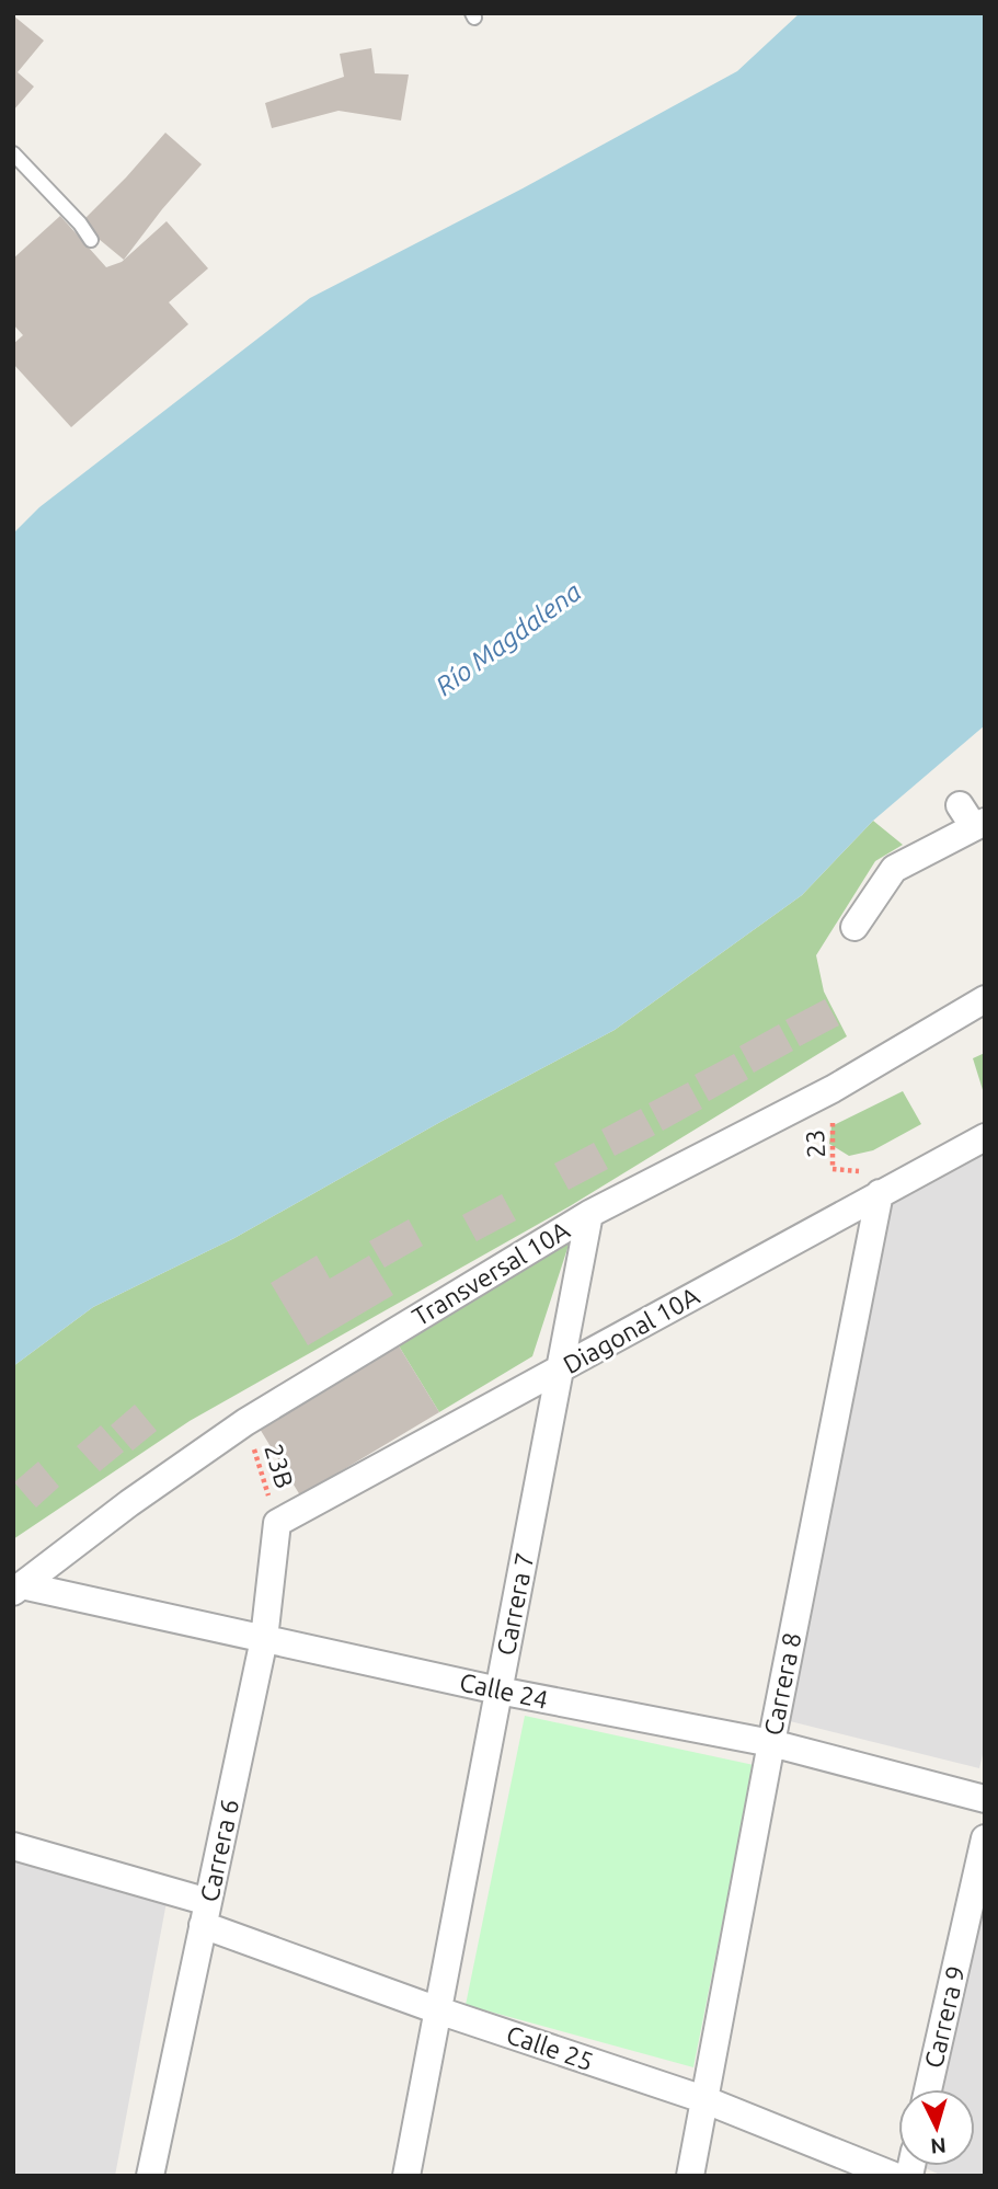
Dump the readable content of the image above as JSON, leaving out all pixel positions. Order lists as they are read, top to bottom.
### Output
{
  "streets": {
    "street": [
      "Transversal 10A",
      "Diagonal 10A",
      "Carrera 7",
      "Carrera 8",
      "Calle 24",
      "Carrera 6",
      "Carrera 9",
      "Calle 25"
    ],
    "path": ["23", "23B"]
  },
  "crossings": [
    ["23", "Transversal 10A"],
    ["23", "Diagonal 10A"],
    ["Transversal 10A", "23B"],
    ["Transversal 10A", "Carrera 7"],
    ["Transversal 10A", "Calle 24"],
    ["Diagonal 10A", "23B"],
    ["Diagonal 10A", "Carrera 7"],
    ["Diagonal 10A", "Carrera 8"],
    ["Diagonal 10A", "Carrera 6"],
    ["23B", "Carrera 6"],
    ["Carrera 7", "Calle 24"],
    ["Carrera 7", "Calle 25"],
    ["Carrera 8", "Calle 24"],
    ["Carrera 8", "Calle 25"],
    ["Calle 24", "Carrera 6"],
    ["Carrera 6", "Calle 25"]
  ],
  "water": ["Río Magdalena"],
  "north": "bottom"
}
